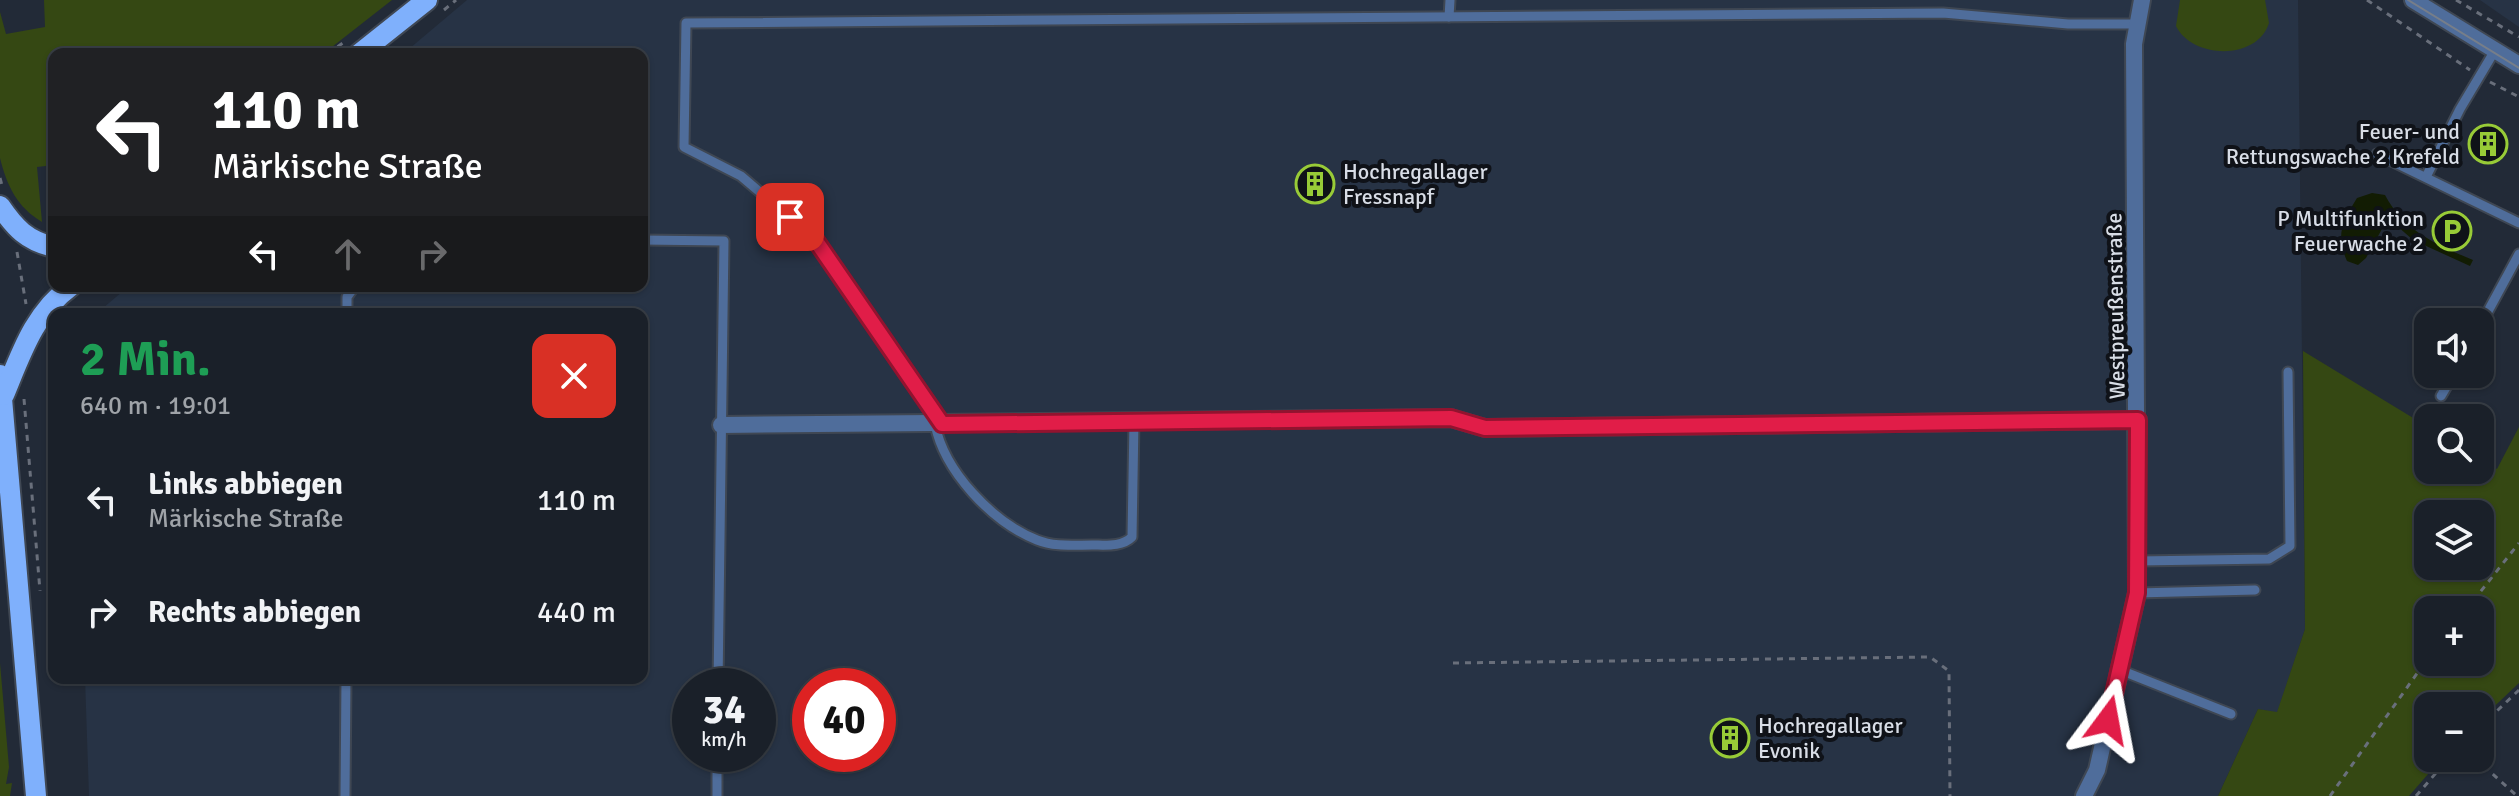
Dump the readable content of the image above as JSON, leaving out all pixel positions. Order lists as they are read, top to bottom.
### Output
{
  "streets": {
    "street": ["Westpreußenstraße"]
  },
  "places": {
    "building": ["Feuer- und Rettungswache 2 Krefeld", "Hochregallager Fressnapf", "Hochregallager Evonik"],
    "parking": ["P Multifunktion Feuerwache 2"]
  },
  "page": {
    "turn": ["110 m", "Märkische Straße"],
    "map_buttons": ["+", "−"],
    "heading": ["2 Min.", "640 m · 19:01"],
    "list": [
      {
        "name": "Links abbiegen",
        "note": "Märkische Straße",
        "value": "110 m"
      },
      {
        "name": "Rechts abbiegen",
        "value": "440 m"
      }
    ],
    "speed": "34 km/h",
    "limit": "40"
  }
}
